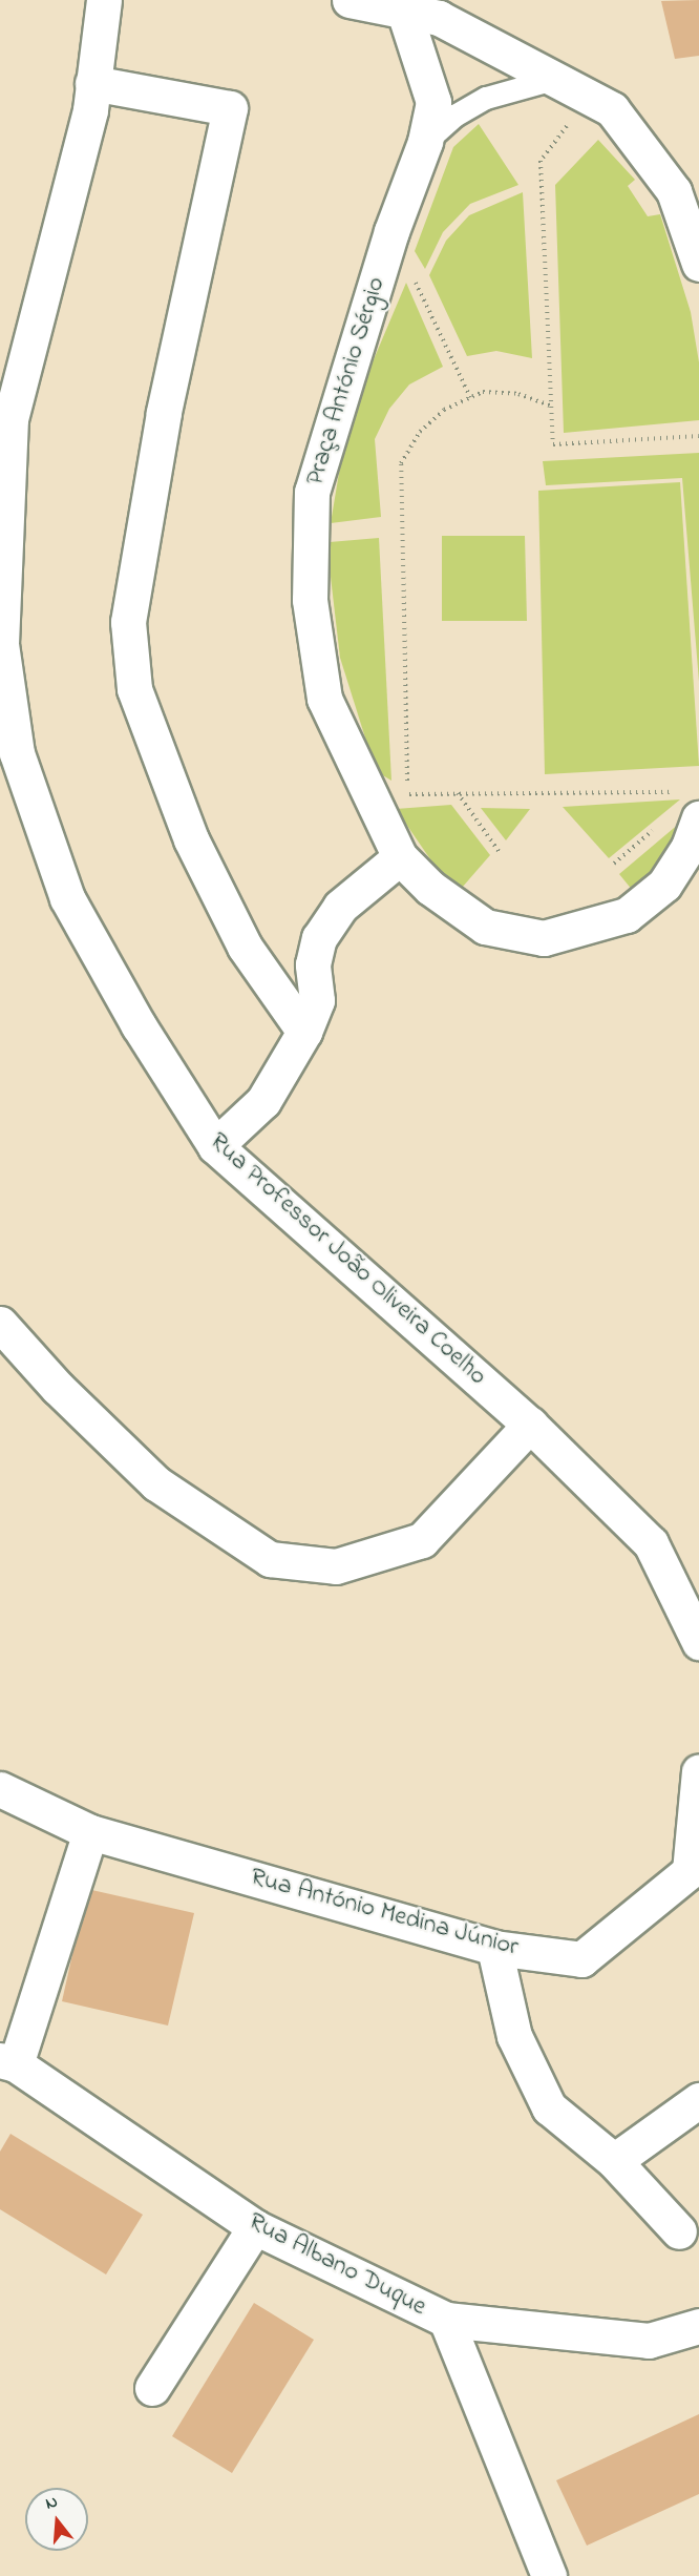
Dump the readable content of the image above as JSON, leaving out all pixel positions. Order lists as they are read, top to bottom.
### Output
{
  "streets": {
    "street": [
      "Praça António Sérgio",
      "Rua Professor João Oliveira Coelho",
      "Rua António Medina Júnior",
      "Rua Albano Duque"
    ]
  },
  "north": "top"
}
